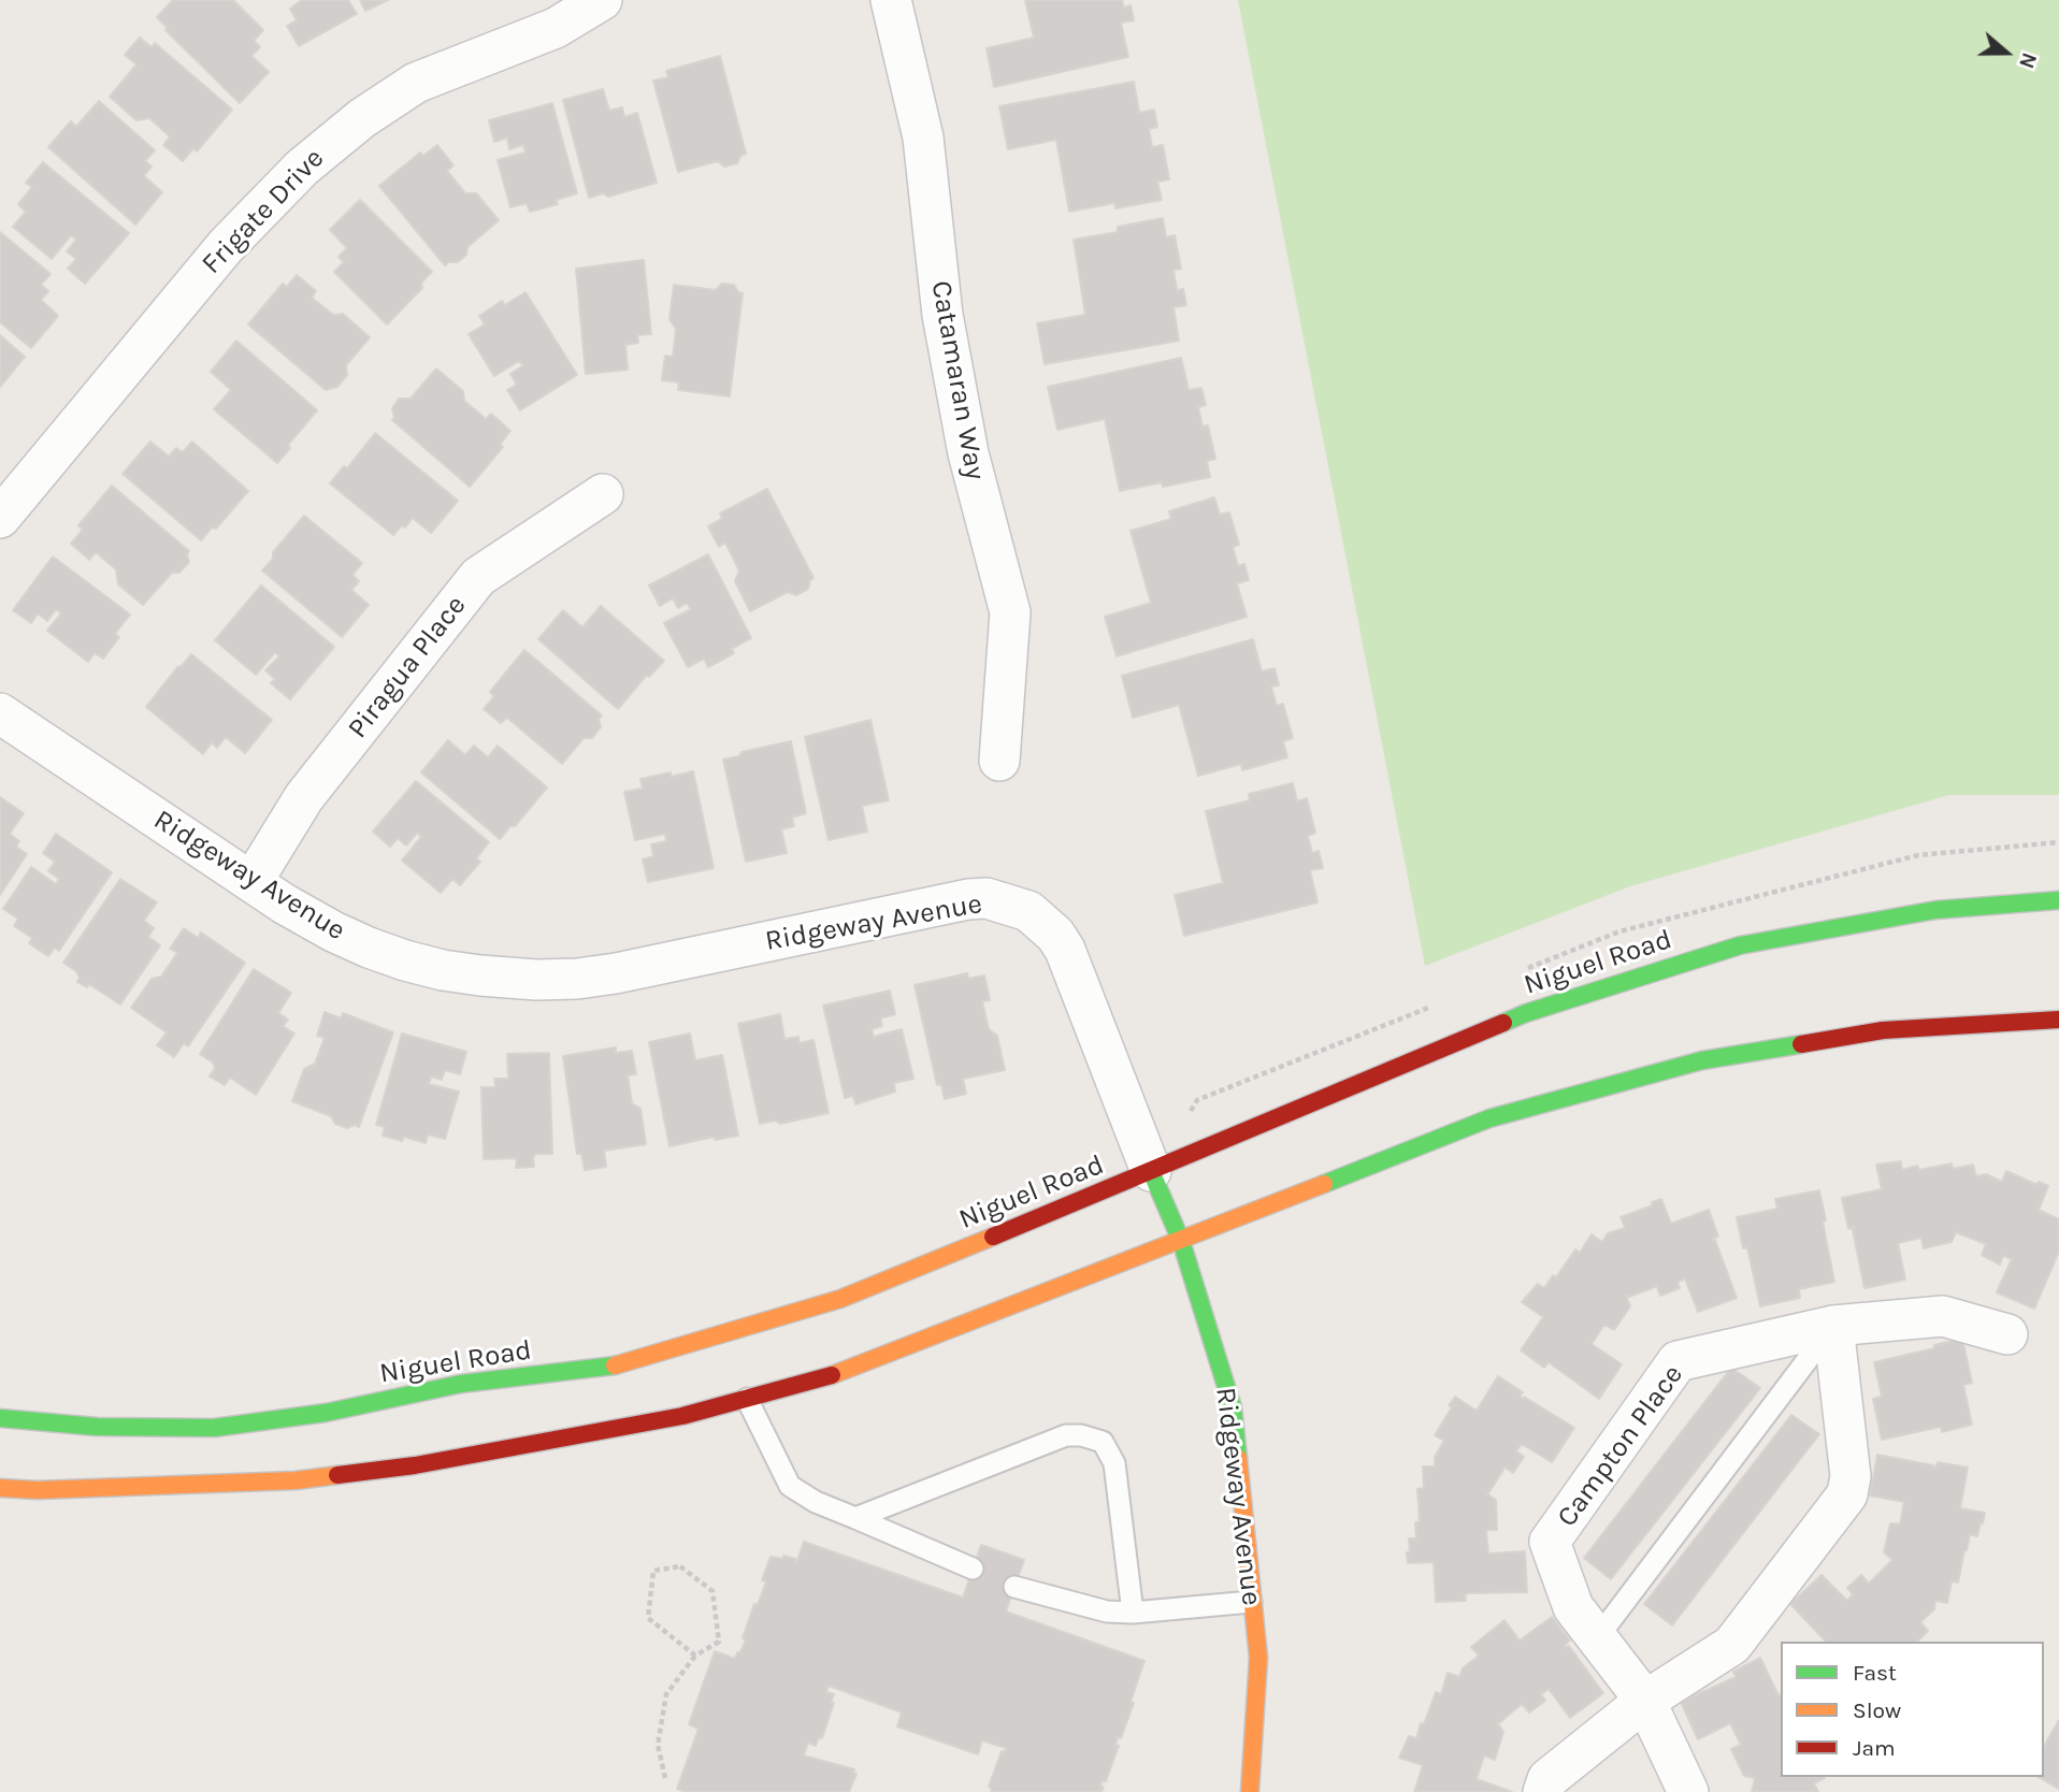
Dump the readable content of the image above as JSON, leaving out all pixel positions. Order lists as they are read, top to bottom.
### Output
{
  "streets": {
    "main road": ["Ridgeway Avenue", "Niguel Road"],
    "street": [
      "Frigate Drive",
      "Catamaran Way",
      "Piragua Place",
      "Campton Place"
    ]
  },
  "crossings": [
    ["Piragua Place", "Ridgeway Avenue"],
    ["Ridgeway Avenue", "Niguel Road"]
  ],
  "legend": ["Fast", "Slow", "Jam"],
  "north": "right"
}
